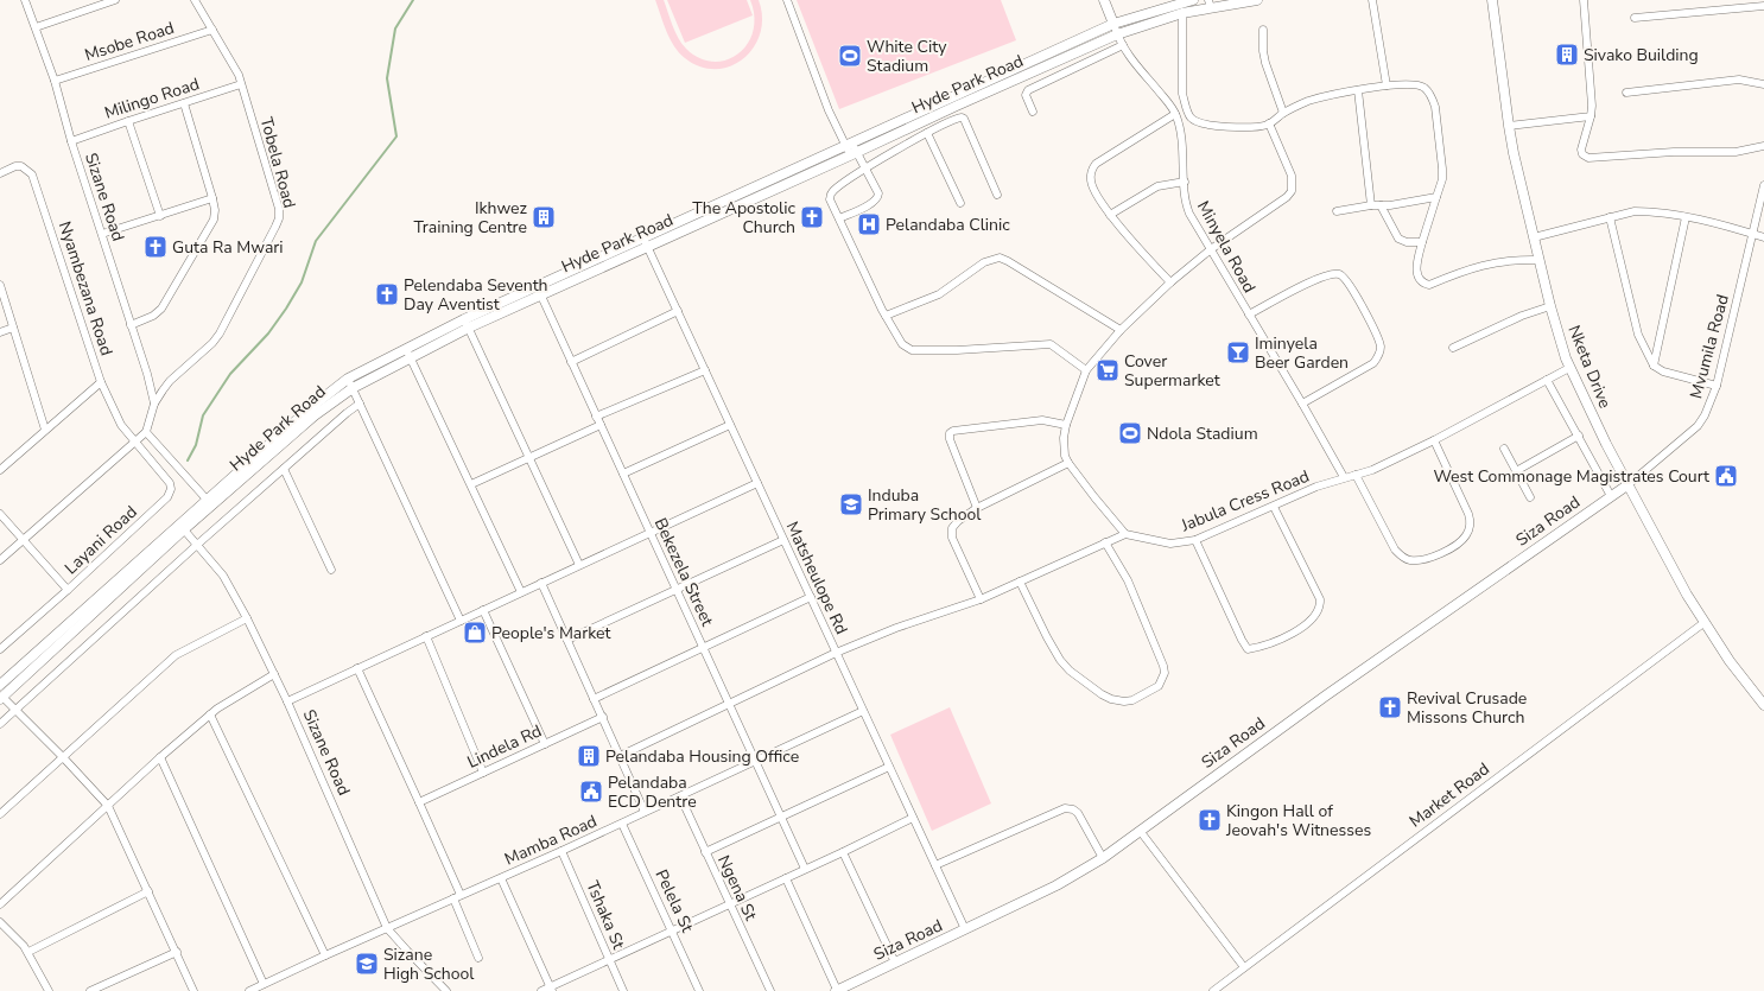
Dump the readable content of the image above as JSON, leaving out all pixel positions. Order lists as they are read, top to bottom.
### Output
{
  "streets": {
    "street": [
      "Msobe Road",
      "Hyde Park Road",
      "Milingo Road",
      "Tobela Road",
      "Sizane Road",
      "Minyela Road",
      "Nyambezana Road",
      "Mvumila Road",
      "Nketa Drive",
      "Jabula Cress Road",
      "Siza Road",
      "Layani Road",
      "Bekezela Street",
      "Matsheulope Rd",
      "Lindela Rd",
      "Market Road",
      "Mamba Road",
      "Ngena St",
      "Pelela St",
      "Tshaka St"
    ]
  },
  "crossings": [
    ["Msobe Road", "Tobela Road"],
    ["Msobe Road", "Sizane Road"],
    ["Hyde Park Road", "Sizane Road"],
    ["Hyde Park Road", "Minyela Road"],
    ["Hyde Park Road", "Bekezela Street"],
    ["Hyde Park Road", "Matsheulope Rd"],
    ["Milingo Road", "Tobela Road"],
    ["Milingo Road", "Sizane Road"],
    ["Tobela Road", "Sizane Road"],
    ["Sizane Road", "Mamba Road"],
    ["Minyela Road", "Jabula Cress Road"],
    ["Nyambezana Road", "Layani Road"],
    ["Mvumila Road", "Nketa Drive"],
    ["Mvumila Road", "Siza Road"],
    ["Nketa Drive", "Jabula Cress Road"],
    ["Nketa Drive", "Siza Road"],
    ["Nketa Drive", "Market Road"],
    ["Siza Road", "Matsheulope Rd"],
    ["Bekezela Street", "Mamba Road"],
    ["Matsheulope Rd", "Mamba Road"],
    ["Mamba Road", "Ngena St"],
    ["Mamba Road", "Pelela St"],
    ["Mamba Road", "Tshaka St"]
  ],
  "places": {
    "building": ["Sivako Building", "Ikhwez Training Centre", "Pelandaba Housing Office"],
    "sports": ["White City Stadium", "Ndola Stadium"],
    "church": [
      "The Apostolic Church",
      "Guta Ra Mwari",
      "Pelendaba Seventh Day Aventist",
      "Revival Crusade Missons Church",
      "Kingon Hall of Jeovah's Witnesses"
    ],
    "hospital": ["Pelandaba Clinic"],
    "bar": ["Iminyela Beer Garden"],
    "supermarket": ["Cover Supermarket"],
    "public building": ["West Commonage Magistrates Court", "Pelandaba ECD Dentre"],
    "school or university": ["Induba Primary School", "Sizane High School"],
    "shop": ["People's Market"]
  }
}
